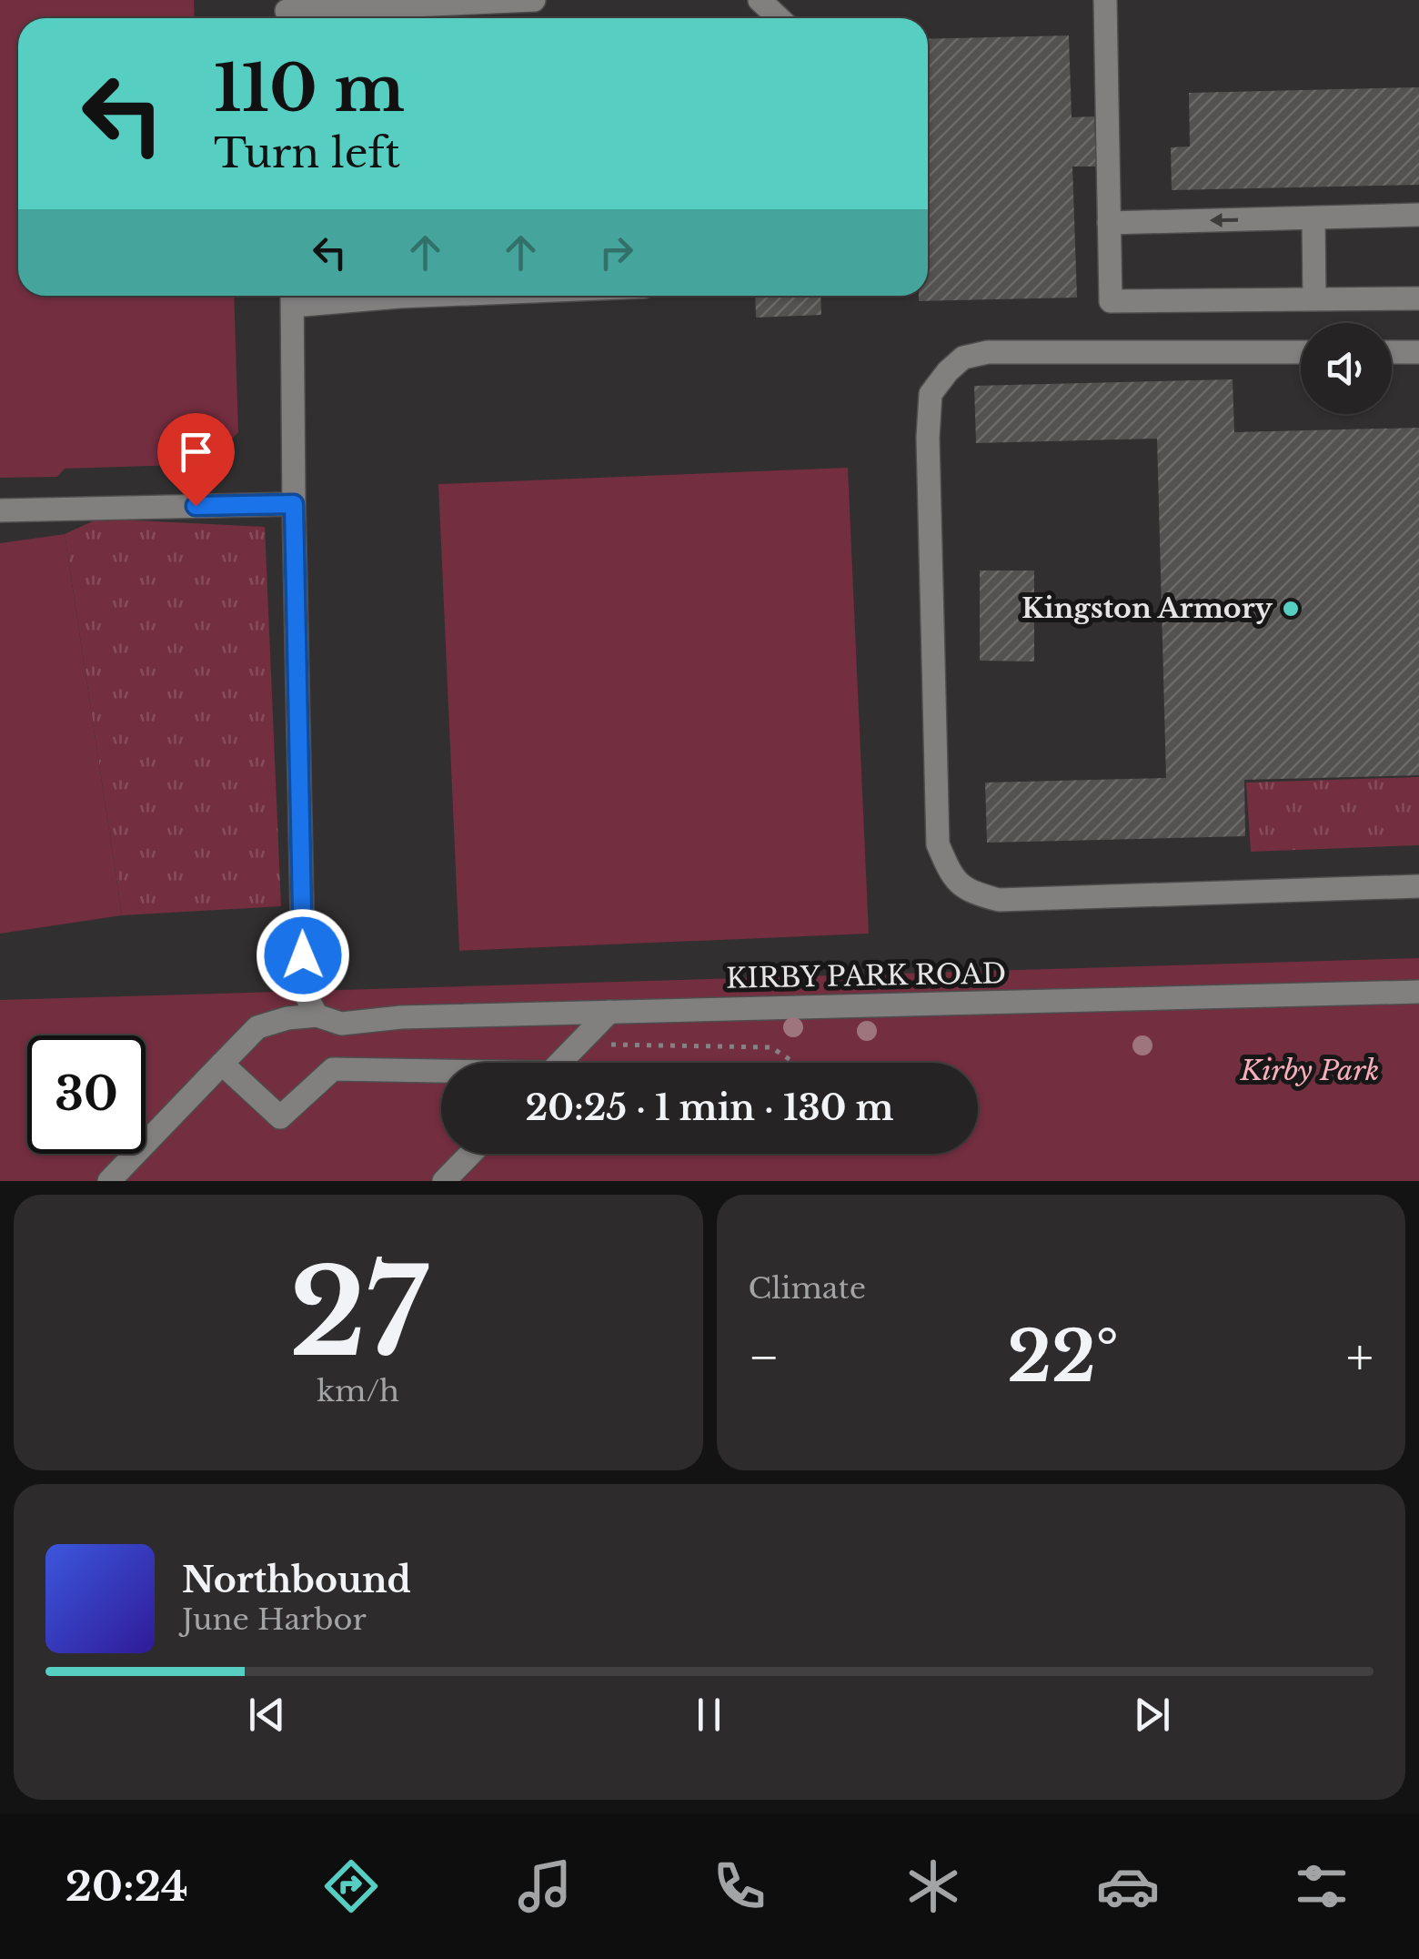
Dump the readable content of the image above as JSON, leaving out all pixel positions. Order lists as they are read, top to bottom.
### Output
{
  "streets": {
    "street": ["KIRBY PARK ROAD"]
  },
  "parks": ["Kirby Park"],
  "places": ["Kingston Armory"],
  "page": {
    "turn": ["110 m", "Turn left"],
    "limit": "30",
    "trip": "20:25 · 1 min · 130 m",
    "tile": [
      ["27", "km/h"],
      "Climate"
    ],
    "heat": ["−", "22°", "+"],
    "song": ["Northbound", "June Harbor"],
    "tabs": "20:24"
  }
}
